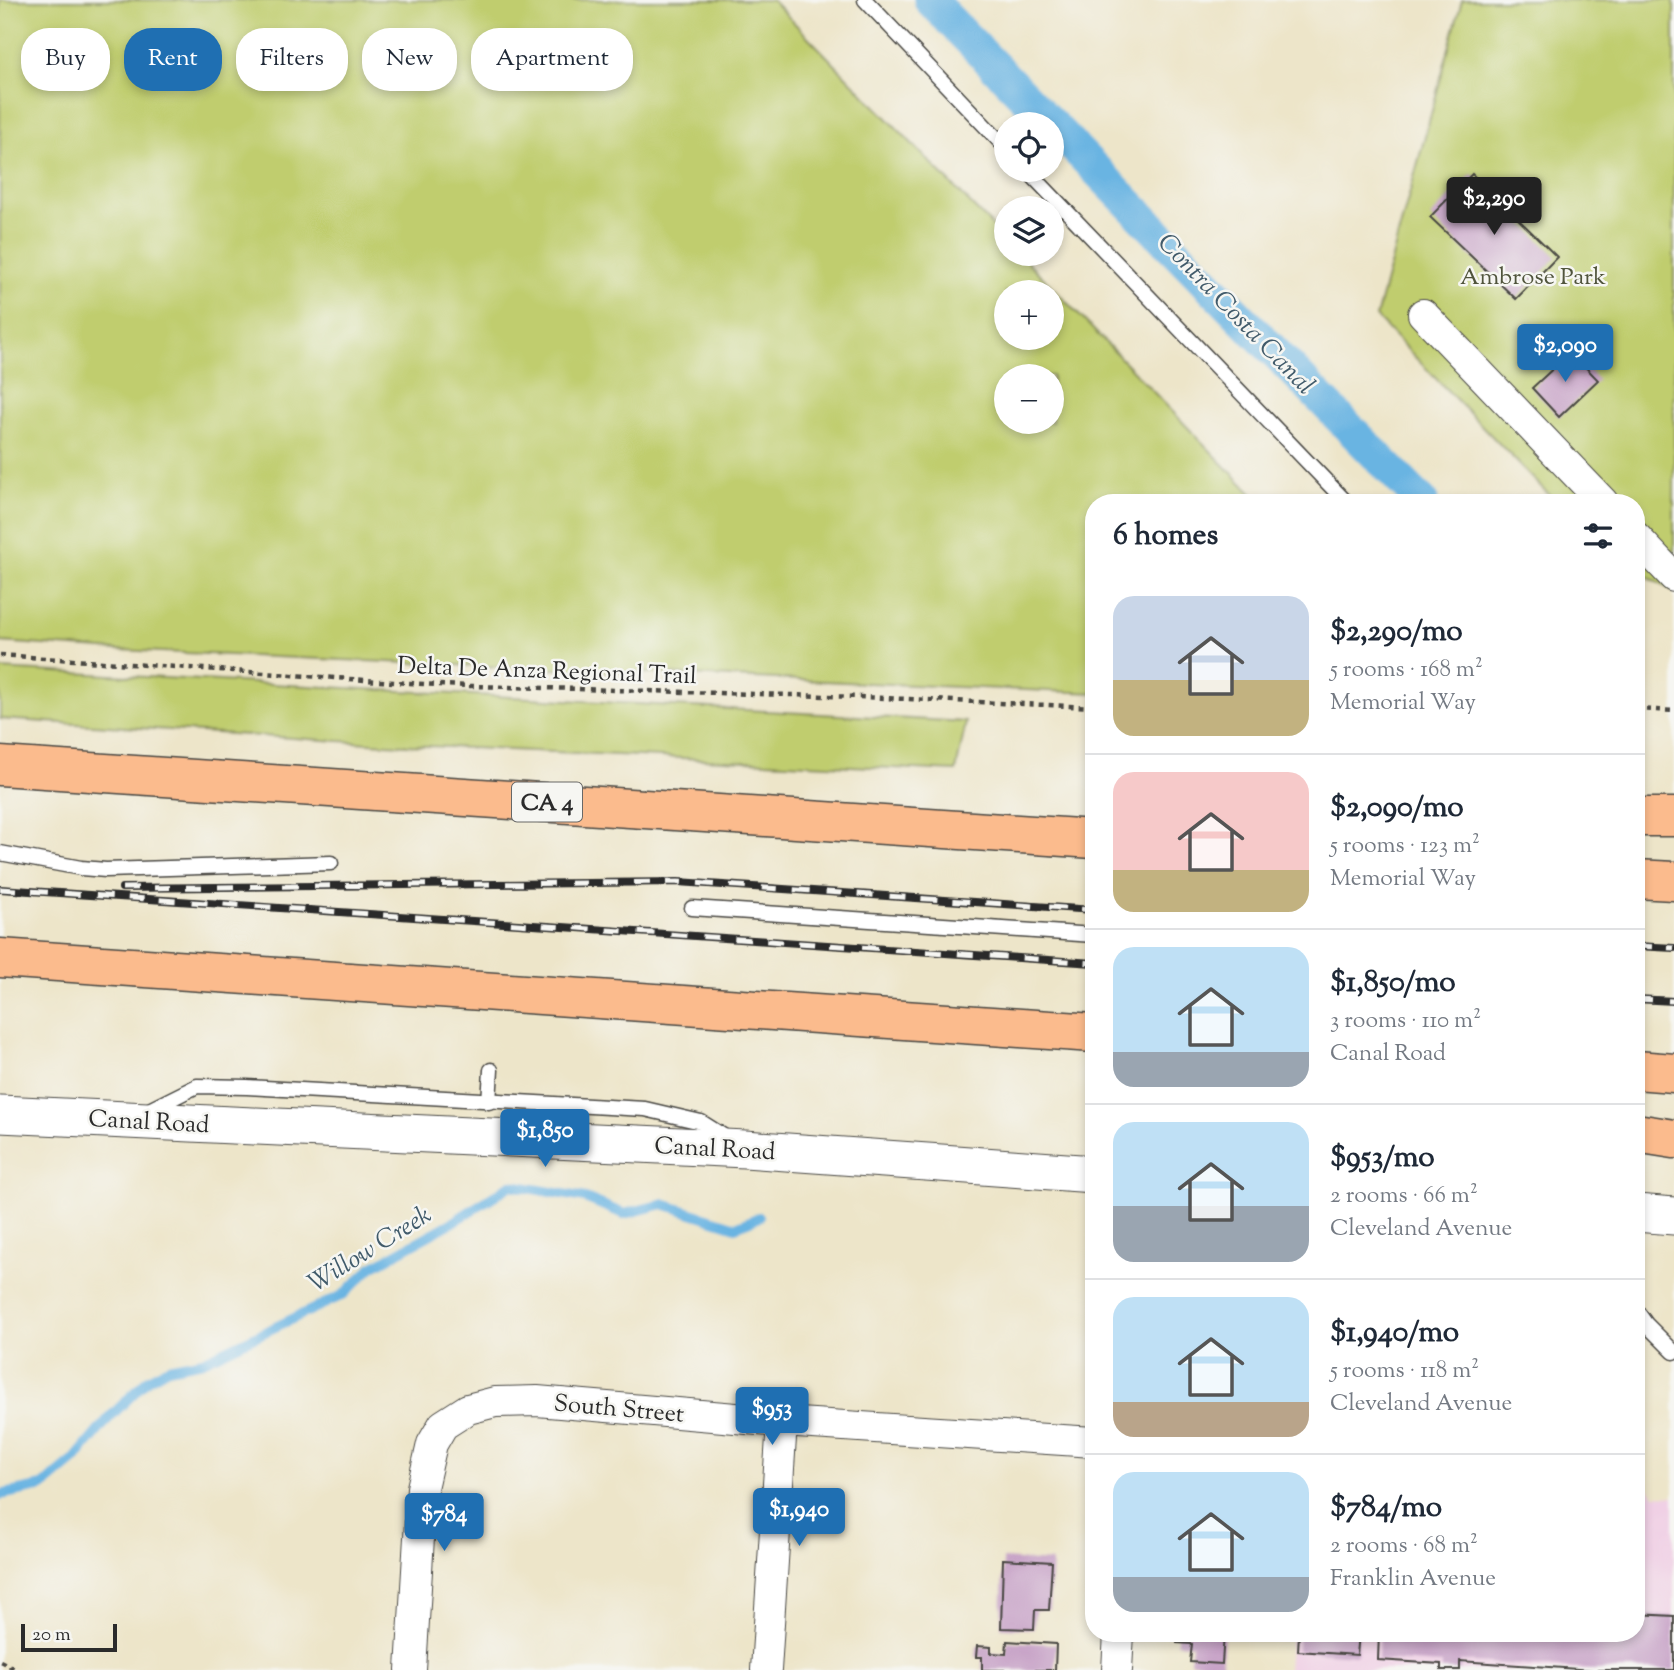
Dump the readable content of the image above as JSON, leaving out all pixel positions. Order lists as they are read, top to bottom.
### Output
{
  "streets": {
    "highway": ["CA 4"],
    "street": ["Canal Road", "South Street"],
    "path": ["Delta De Anza Regional Trail"]
  },
  "water": ["Contra Costa Canal", "Willow Creek"],
  "parks": ["Ambrose Park"],
  "scale_bar": "20 m",
  "page": {
    "chip": [
      "Buy",
      "Rent",
      "Filters",
      "New",
      "Apartment"
    ],
    "map_buttons": ["+", "−"],
    "price": [
      "$2,290",
      "$2,090",
      "$1,850",
      "$953",
      "$1,940",
      "$784"
    ],
    "heading": "6 homes",
    "list": [
      {
        "name": "$2,290/mo",
        "note": "5 rooms · 168 m² · Memorial Way"
      },
      {
        "name": "$2,090/mo",
        "note": "5 rooms · 123 m² · Memorial Way"
      },
      {
        "name": "$1,850/mo",
        "note": "3 rooms · 110 m² · Canal Road"
      },
      {
        "name": "$953/mo",
        "note": "2 rooms · 66 m² · Cleveland Avenue"
      },
      {
        "name": "$1,940/mo",
        "note": "5 rooms · 118 m² · Cleveland Avenue"
      },
      {
        "name": "$784/mo",
        "note": "2 rooms · 68 m² · Franklin Avenue"
      }
    ],
    "scale": "20 m"
  }
}
